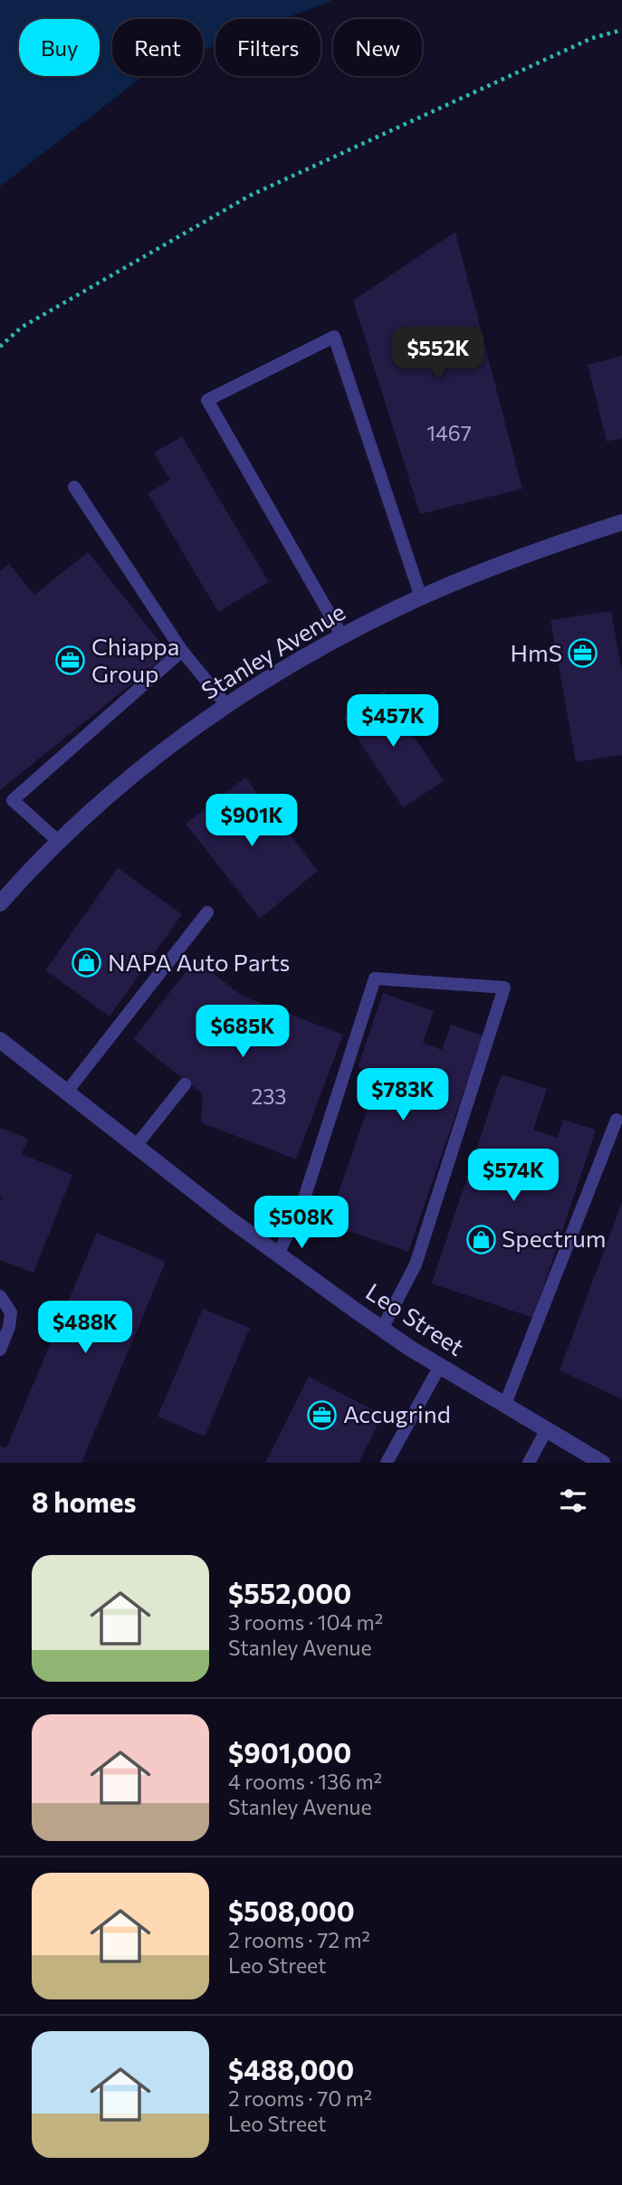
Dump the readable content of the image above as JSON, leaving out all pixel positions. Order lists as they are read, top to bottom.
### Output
{
  "streets": {
    "street": ["Stanley Avenue", "Leo Street"]
  },
  "places": {
    "office": ["HmS", "Chiappa Group", "Accugrind"],
    "shop": ["NAPA Auto Parts", "Spectrum"]
  },
  "house_numbers": ["1467", "233"],
  "page": {
    "chip": [
      "Buy",
      "Rent",
      "Filters",
      "New"
    ],
    "price": [
      "$552K",
      "$457K",
      "$901K",
      "$685K",
      "$783K",
      "$574K",
      "$508K",
      "$488K"
    ],
    "heading": "8 homes",
    "list": [
      {
        "name": "$552,000",
        "note": "3 rooms · 104 m² · Stanley Avenue"
      },
      {
        "name": "$901,000",
        "note": "4 rooms · 136 m² · Stanley Avenue"
      },
      {
        "name": "$508,000",
        "note": "2 rooms · 72 m² · Leo Street"
      },
      {
        "name": "$488,000",
        "note": "2 rooms · 70 m² · Leo Street"
      }
    ]
  }
}
